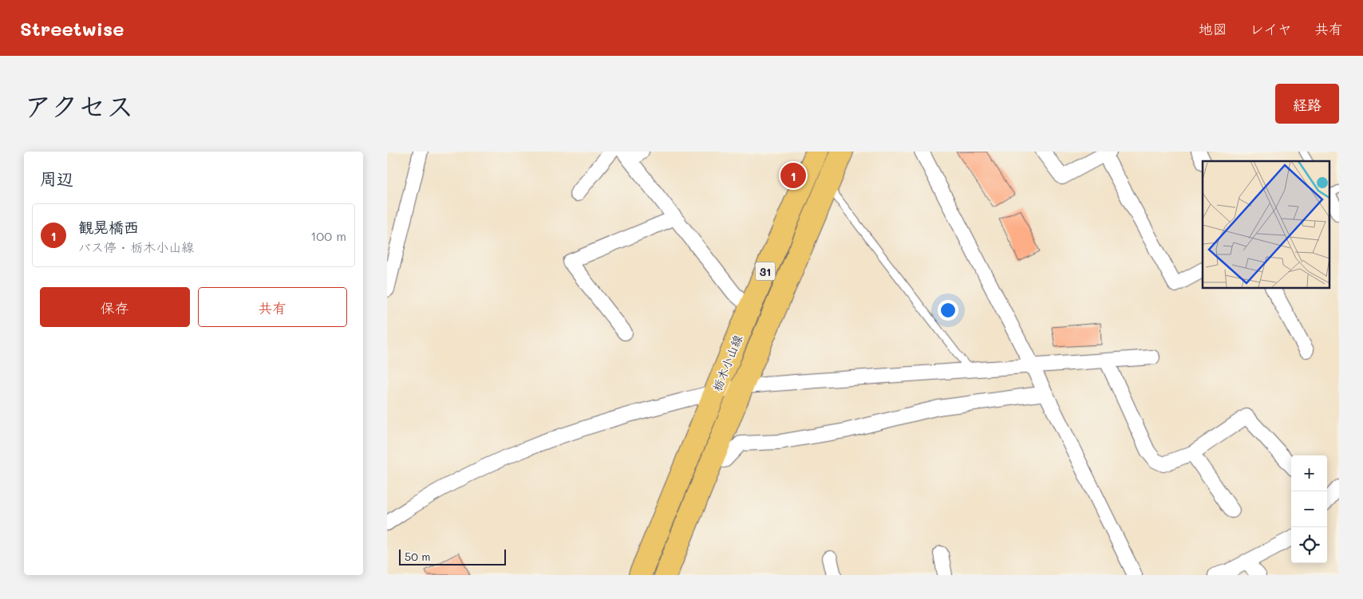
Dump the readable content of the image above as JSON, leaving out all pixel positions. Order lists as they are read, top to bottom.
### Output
{
  "streets": {
    "main road": ["31", "栃木小山線"]
  },
  "scale_bar": "50 m",
  "page": {
    "header": "Streetwise",
    "nav": ["地図", "レイヤ", "共有"],
    "title": "アクセス",
    "buttons": [
      "経路",
      ["保存", "共有"]
    ],
    "heading": "周辺",
    "pins": "1",
    "list": [
      {
        "mark": "1",
        "name": "観晃橋西",
        "note": "バス停 · 栃木小山線",
        "value": "100 m"
      }
    ],
    "map_buttons": ["+", "−"],
    "scale": "50 m"
  }
}
